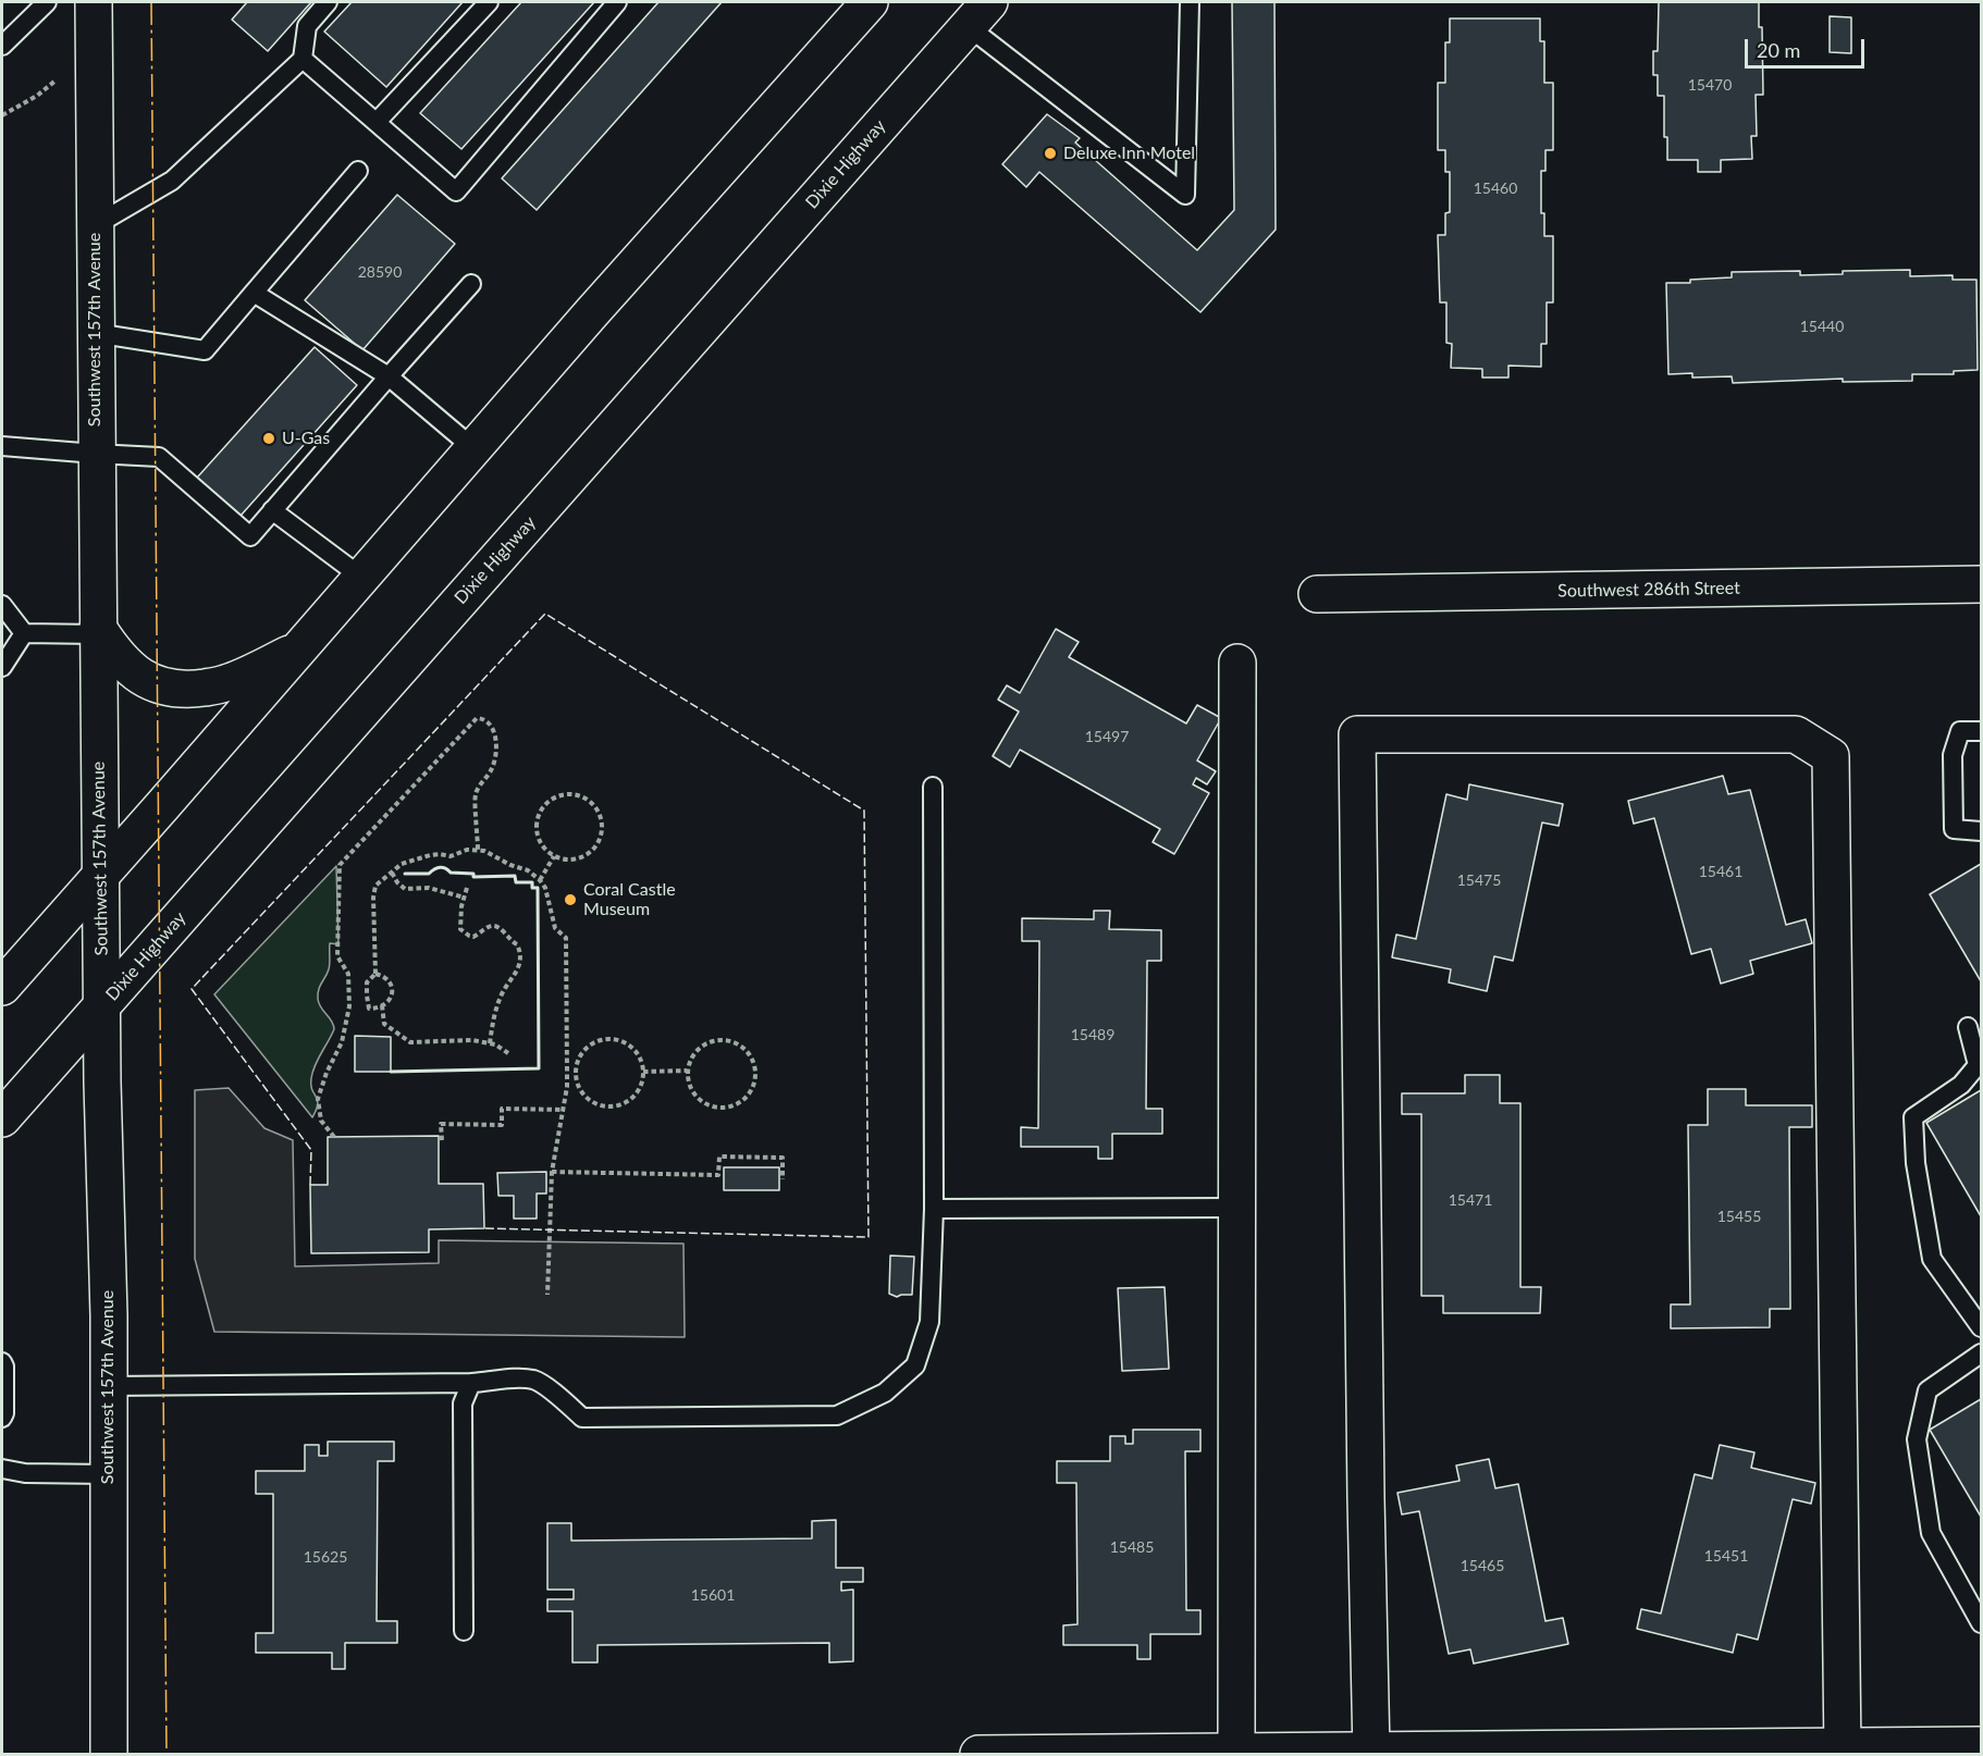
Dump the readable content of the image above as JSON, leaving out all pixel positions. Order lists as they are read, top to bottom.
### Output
{
  "streets": {
    "main road": ["Dixie Highway", "Southwest 157th Avenue", "Southwest 286th Street"]
  },
  "crossings": [
    ["Dixie Highway", "Southwest 157th Avenue"]
  ],
  "places": ["Deluxe Inn Motel", "U-Gas", "Coral Castle Museum"],
  "house_numbers": [
    "15470",
    "15460",
    "28590",
    "15440",
    "15497",
    "15461",
    "15475",
    "15489",
    "15471",
    "15455",
    "15485",
    "15451",
    "15625",
    "15465",
    "15601"
  ],
  "scale_bar": "20 m"
}
